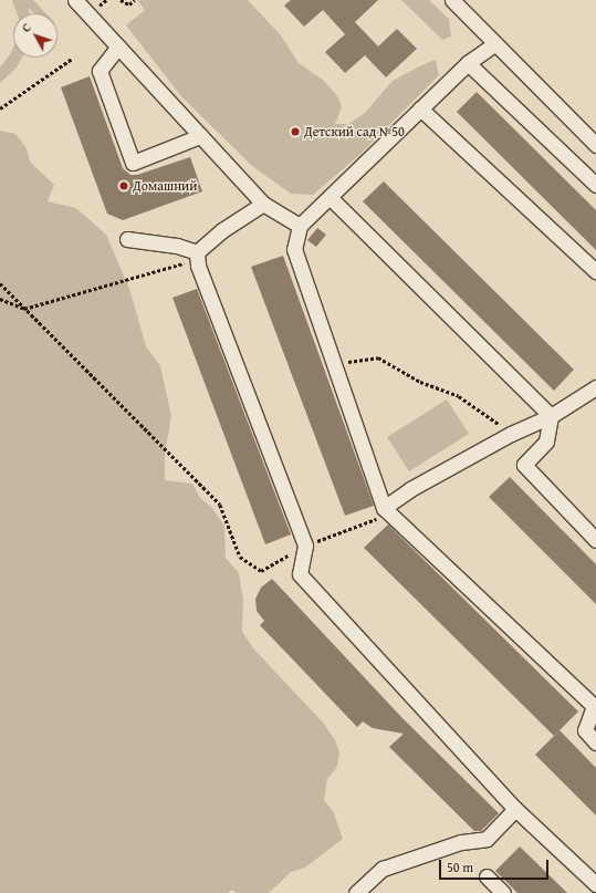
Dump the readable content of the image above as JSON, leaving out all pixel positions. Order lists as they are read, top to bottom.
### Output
{
  "places": ["Детский сад №50", "Домашний"],
  "scale_bar": "50 m",
  "north": "top left"
}
